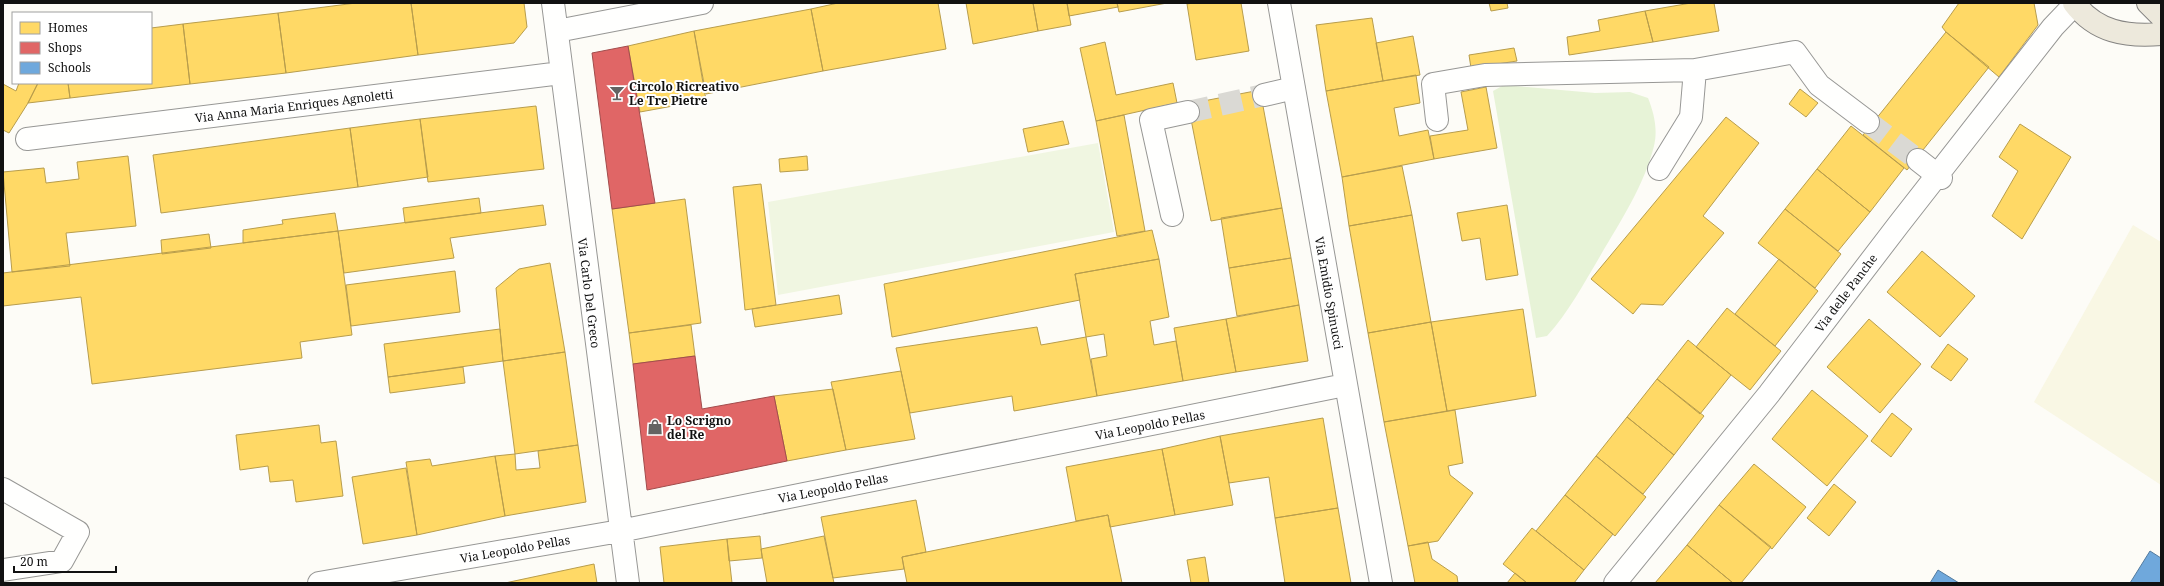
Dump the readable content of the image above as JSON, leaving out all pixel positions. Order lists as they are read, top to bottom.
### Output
{
  "streets": {
    "street": [
      "Via Anna Maria Enriques Agnoletti",
      "Via Carlo Del Greco",
      "Via Emidio Spinucci",
      "Via delle Panche",
      "Via Leopoldo Pellas"
    ]
  },
  "crossings": [
    ["Via Anna Maria Enriques Agnoletti", "Via Carlo Del Greco"],
    ["Via Carlo Del Greco", "Via Leopoldo Pellas"],
    ["Via Emidio Spinucci", "Via Leopoldo Pellas"]
  ],
  "places": {
    "bar": ["Circolo Ricreativo Le Tre Pietre"],
    "shop": ["Lo Scrigno del Re"]
  },
  "legend": ["Homes", "Shops", "Schools"],
  "scale_bar": "20 m"
}
